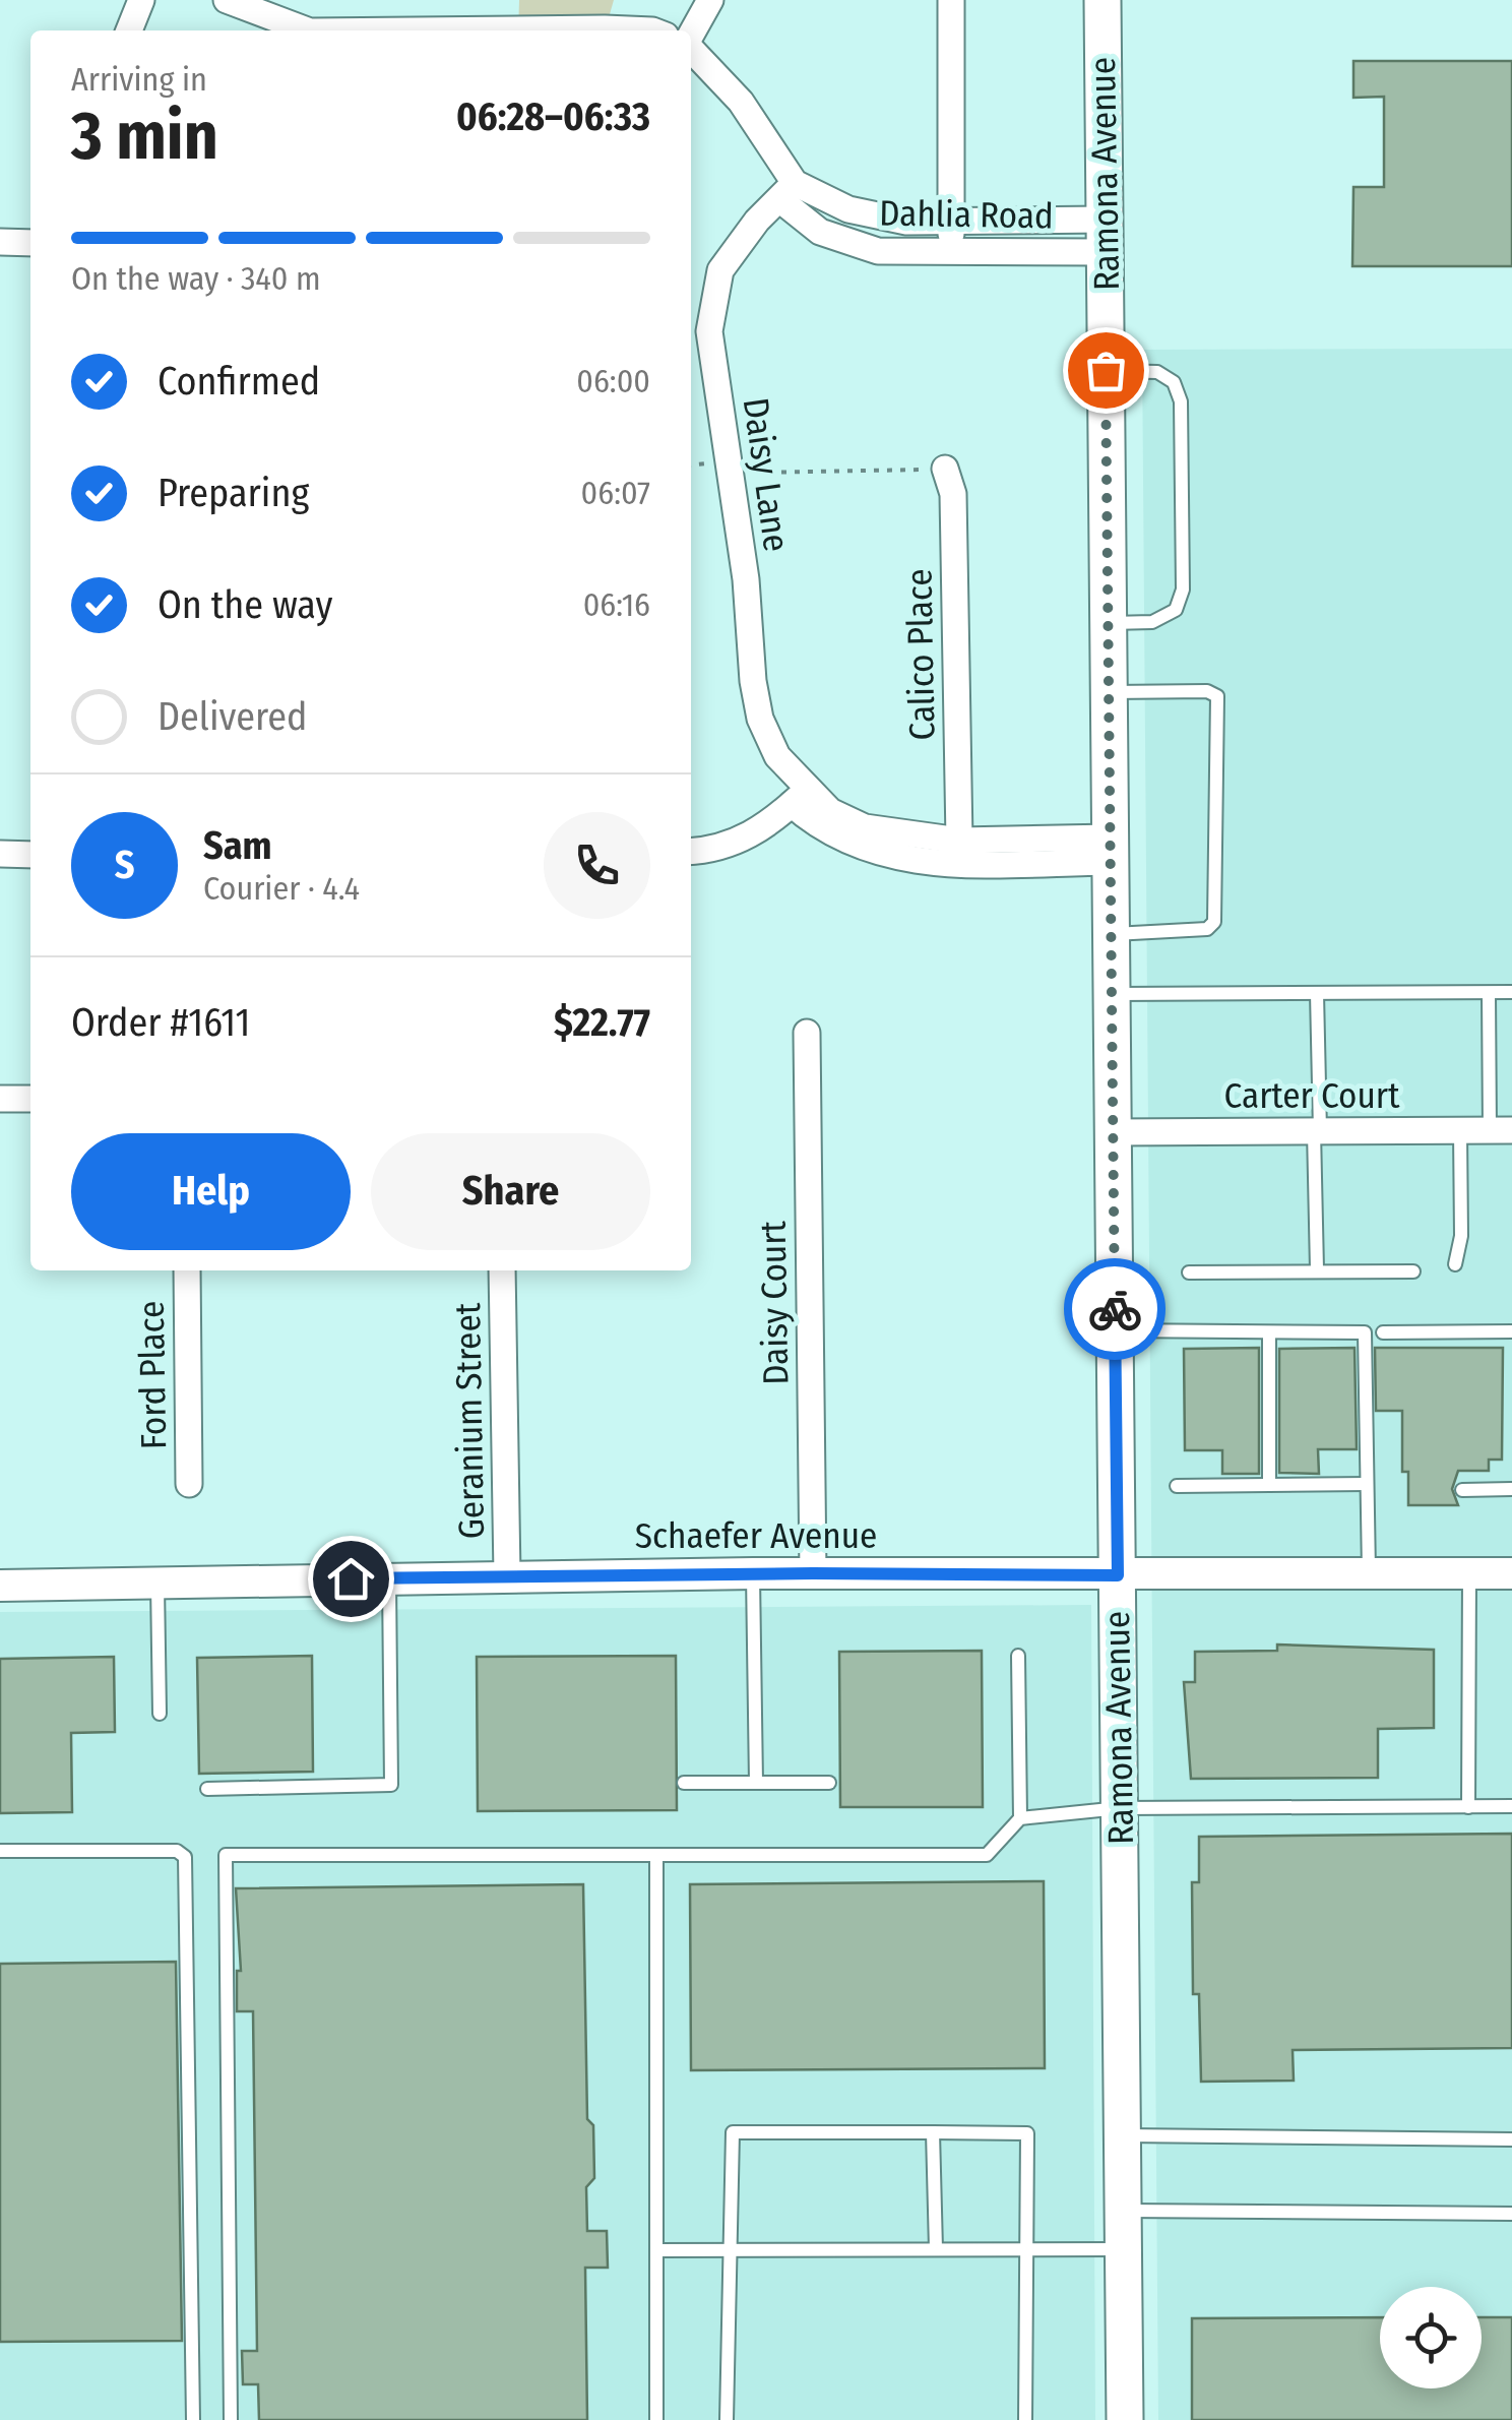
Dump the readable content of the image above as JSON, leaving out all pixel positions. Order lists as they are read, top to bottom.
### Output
{
  "streets": {
    "main road": ["Ramona Avenue"],
    "street": [
      "Dahlia Road",
      "Daisy Lane",
      "Calico Place",
      "Carter Court",
      "Daisy Court",
      "Ford Place",
      "Geranium Street",
      "Schaefer Avenue"
    ]
  },
  "crossings": [
    ["Ramona Avenue", "Dahlia Road"],
    ["Ramona Avenue", "Carter Court"],
    ["Ramona Avenue", "Schaefer Avenue"],
    ["Dahlia Road", "Daisy Lane"],
    ["Daisy Court", "Schaefer Avenue"],
    ["Geranium Street", "Schaefer Avenue"]
  ],
  "page": {
    "heading": ["3 min", "Arriving in", "06:28–06:33"],
    "panel": [
      "Sam",
      "Courier · 4.4",
      "Order #1611",
      "$22.77"
    ],
    "bar": "On the way · 340 m",
    "list": [
      ["Confirmed", "06:00"],
      ["Preparing", "06:07"],
      ["On the way", "06:16"],
      "Delivered"
    ],
    "round": "S",
    "buttons": ["Help", "Share"]
  }
}
